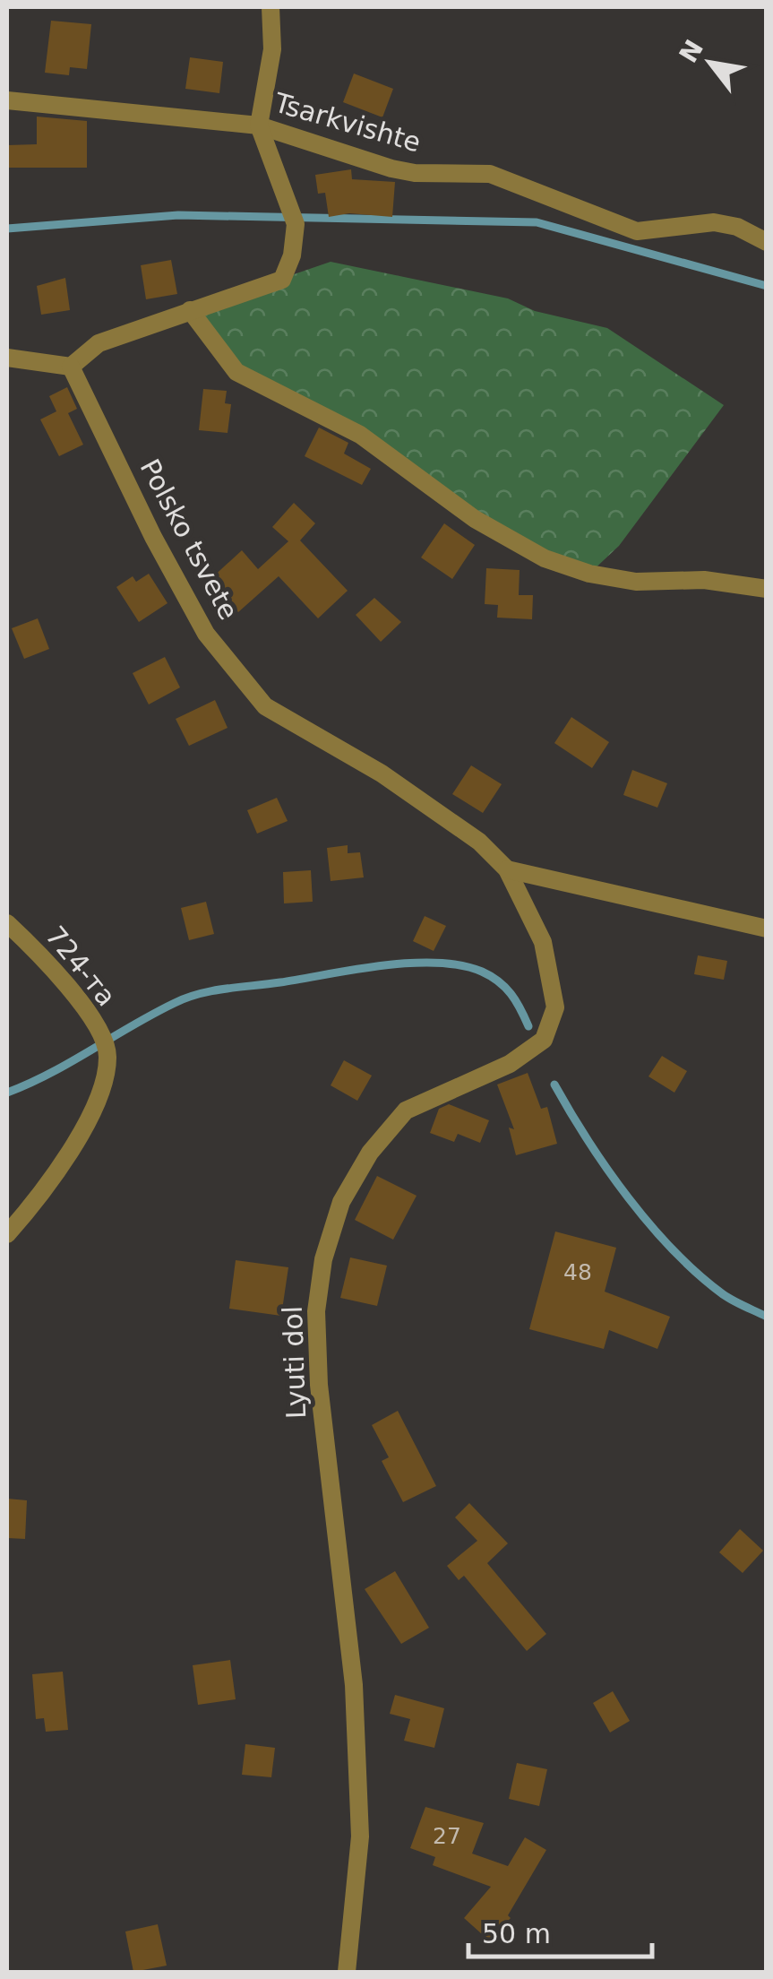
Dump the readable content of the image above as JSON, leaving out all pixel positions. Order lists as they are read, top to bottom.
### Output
{
  "streets": {
    "street": [
      "Tsarkvishte",
      "Polsko tsvete",
      "724-та",
      "Lyuti dol"
    ]
  },
  "crossings": [
    ["Polsko tsvete", "Lyuti dol"]
  ],
  "house_numbers": ["48", "27"],
  "scale_bar": "50 m",
  "north": "top left"
}
